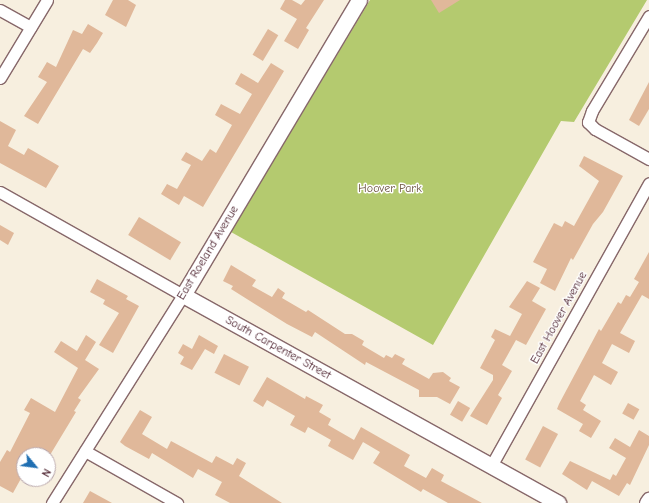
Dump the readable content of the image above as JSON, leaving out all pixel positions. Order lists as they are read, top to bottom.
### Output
{
  "streets": {
    "street": ["East Roeland Avenue", "East Hoover Avenue", "South Carpenter Street"]
  },
  "crossings": [
    ["East Roeland Avenue", "South Carpenter Street"],
    ["East Hoover Avenue", "South Carpenter Street"]
  ],
  "parks": ["Hoover Park"],
  "north": "bottom right"
}
